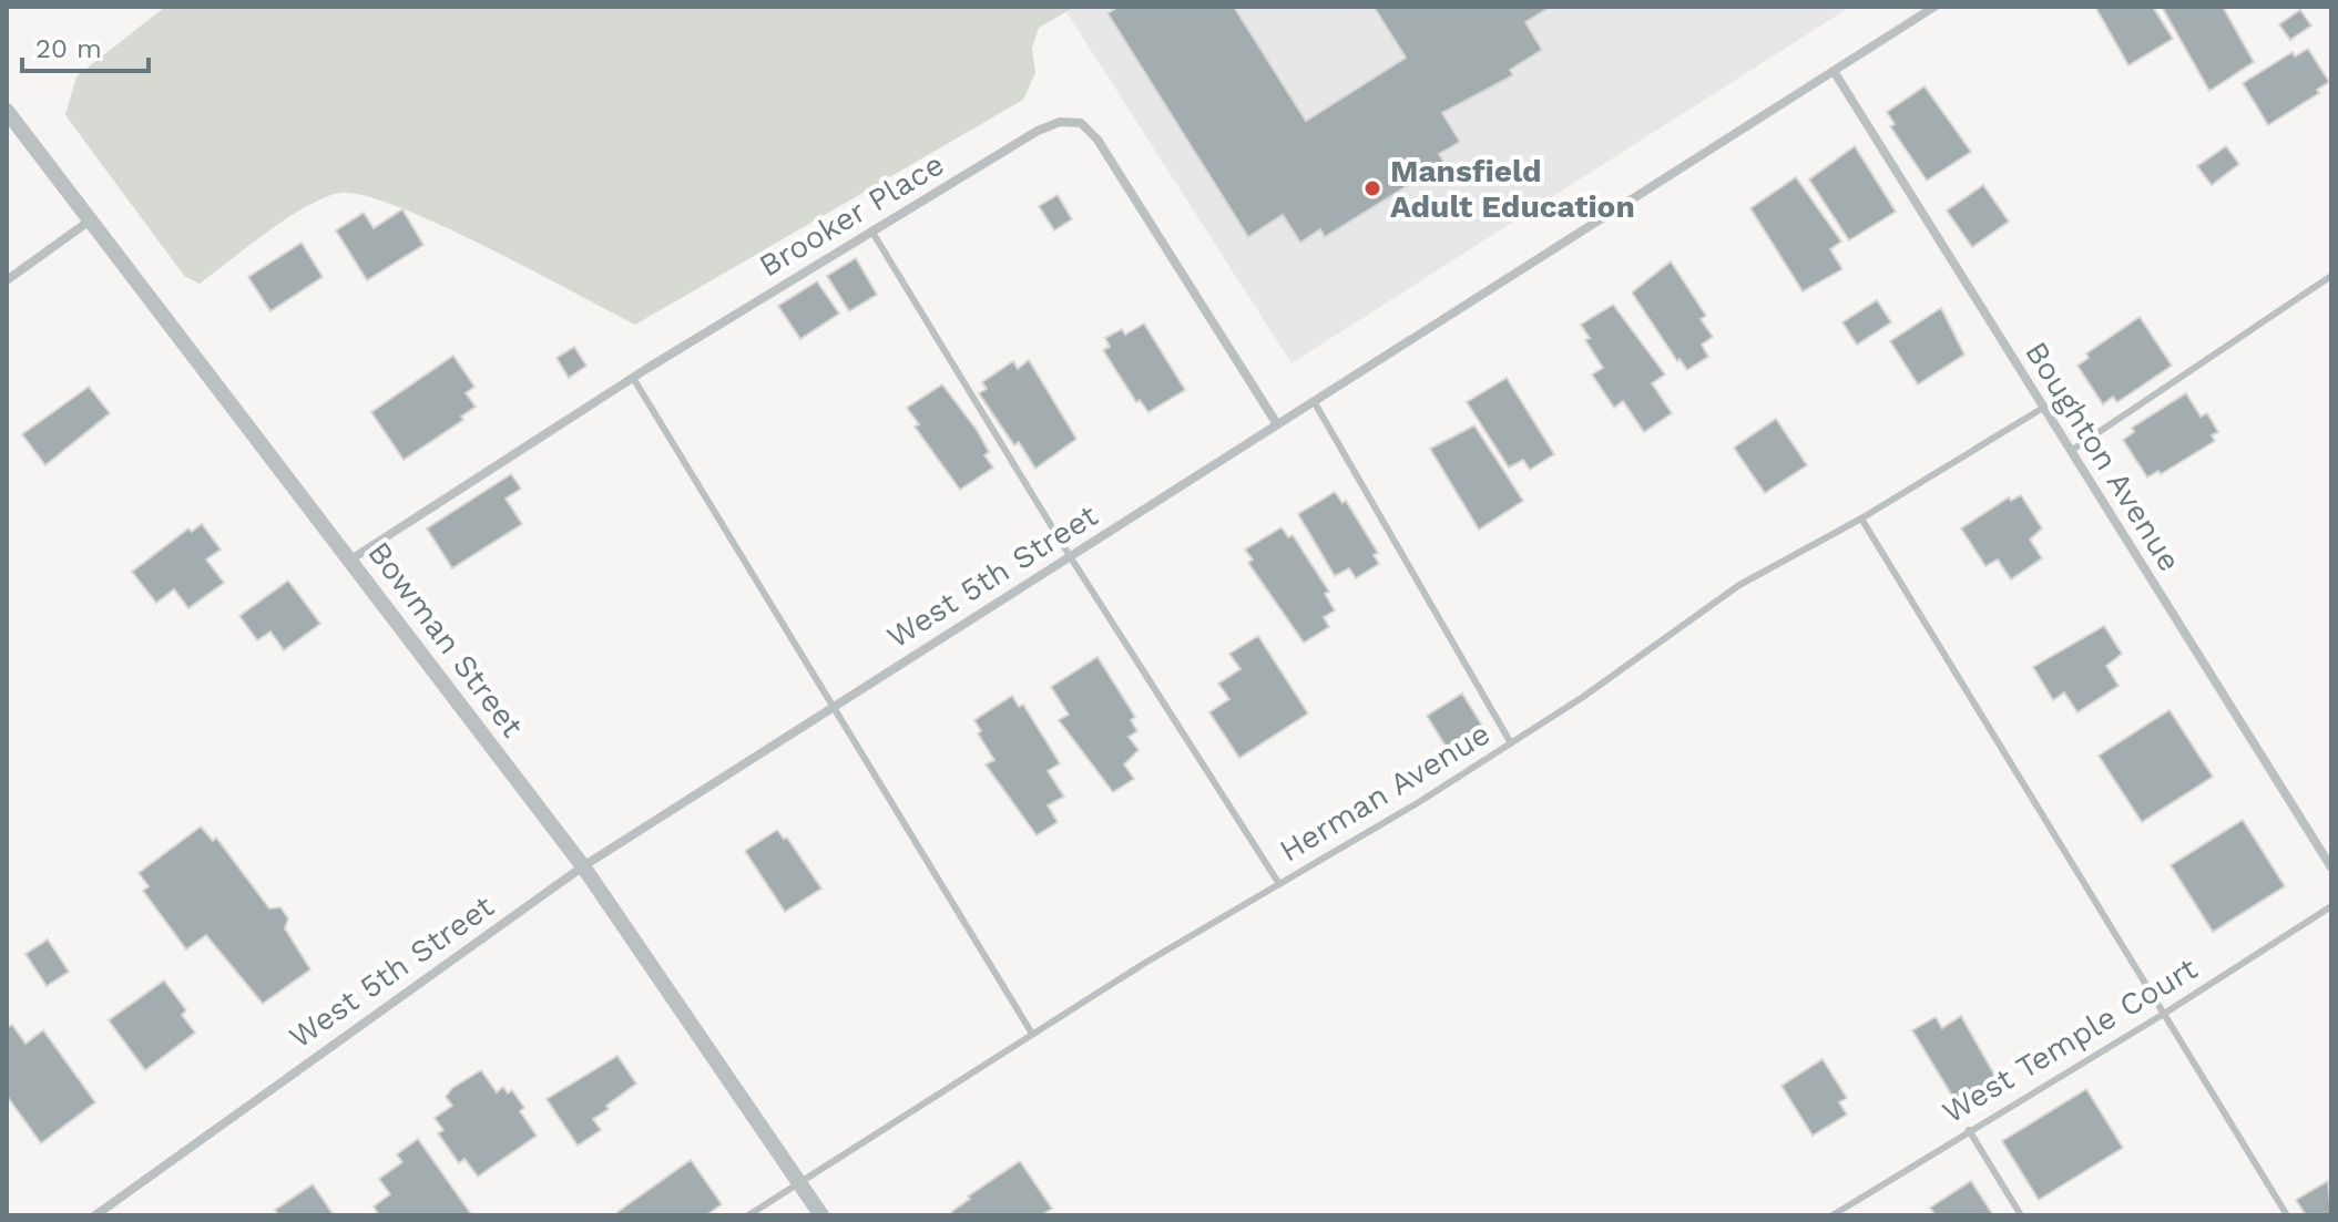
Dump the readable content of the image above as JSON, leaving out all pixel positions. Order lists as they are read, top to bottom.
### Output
{
  "streets": {
    "street": [
      "Brooker Place",
      "Boughton Avenue",
      "West 5th Street",
      "Bowman Street"
    ],
    "lane": ["Herman Avenue", "West Temple Court"]
  },
  "crossings": [
    ["Brooker Place", "West 5th Street"],
    ["Brooker Place", "Bowman Street"],
    ["Boughton Avenue", "West 5th Street"],
    ["Boughton Avenue", "Herman Avenue"],
    ["West 5th Street", "Bowman Street"],
    ["Bowman Street", "Herman Avenue"]
  ],
  "places": ["Mansfield Adult Education"],
  "scale_bar": "20 m"
}
